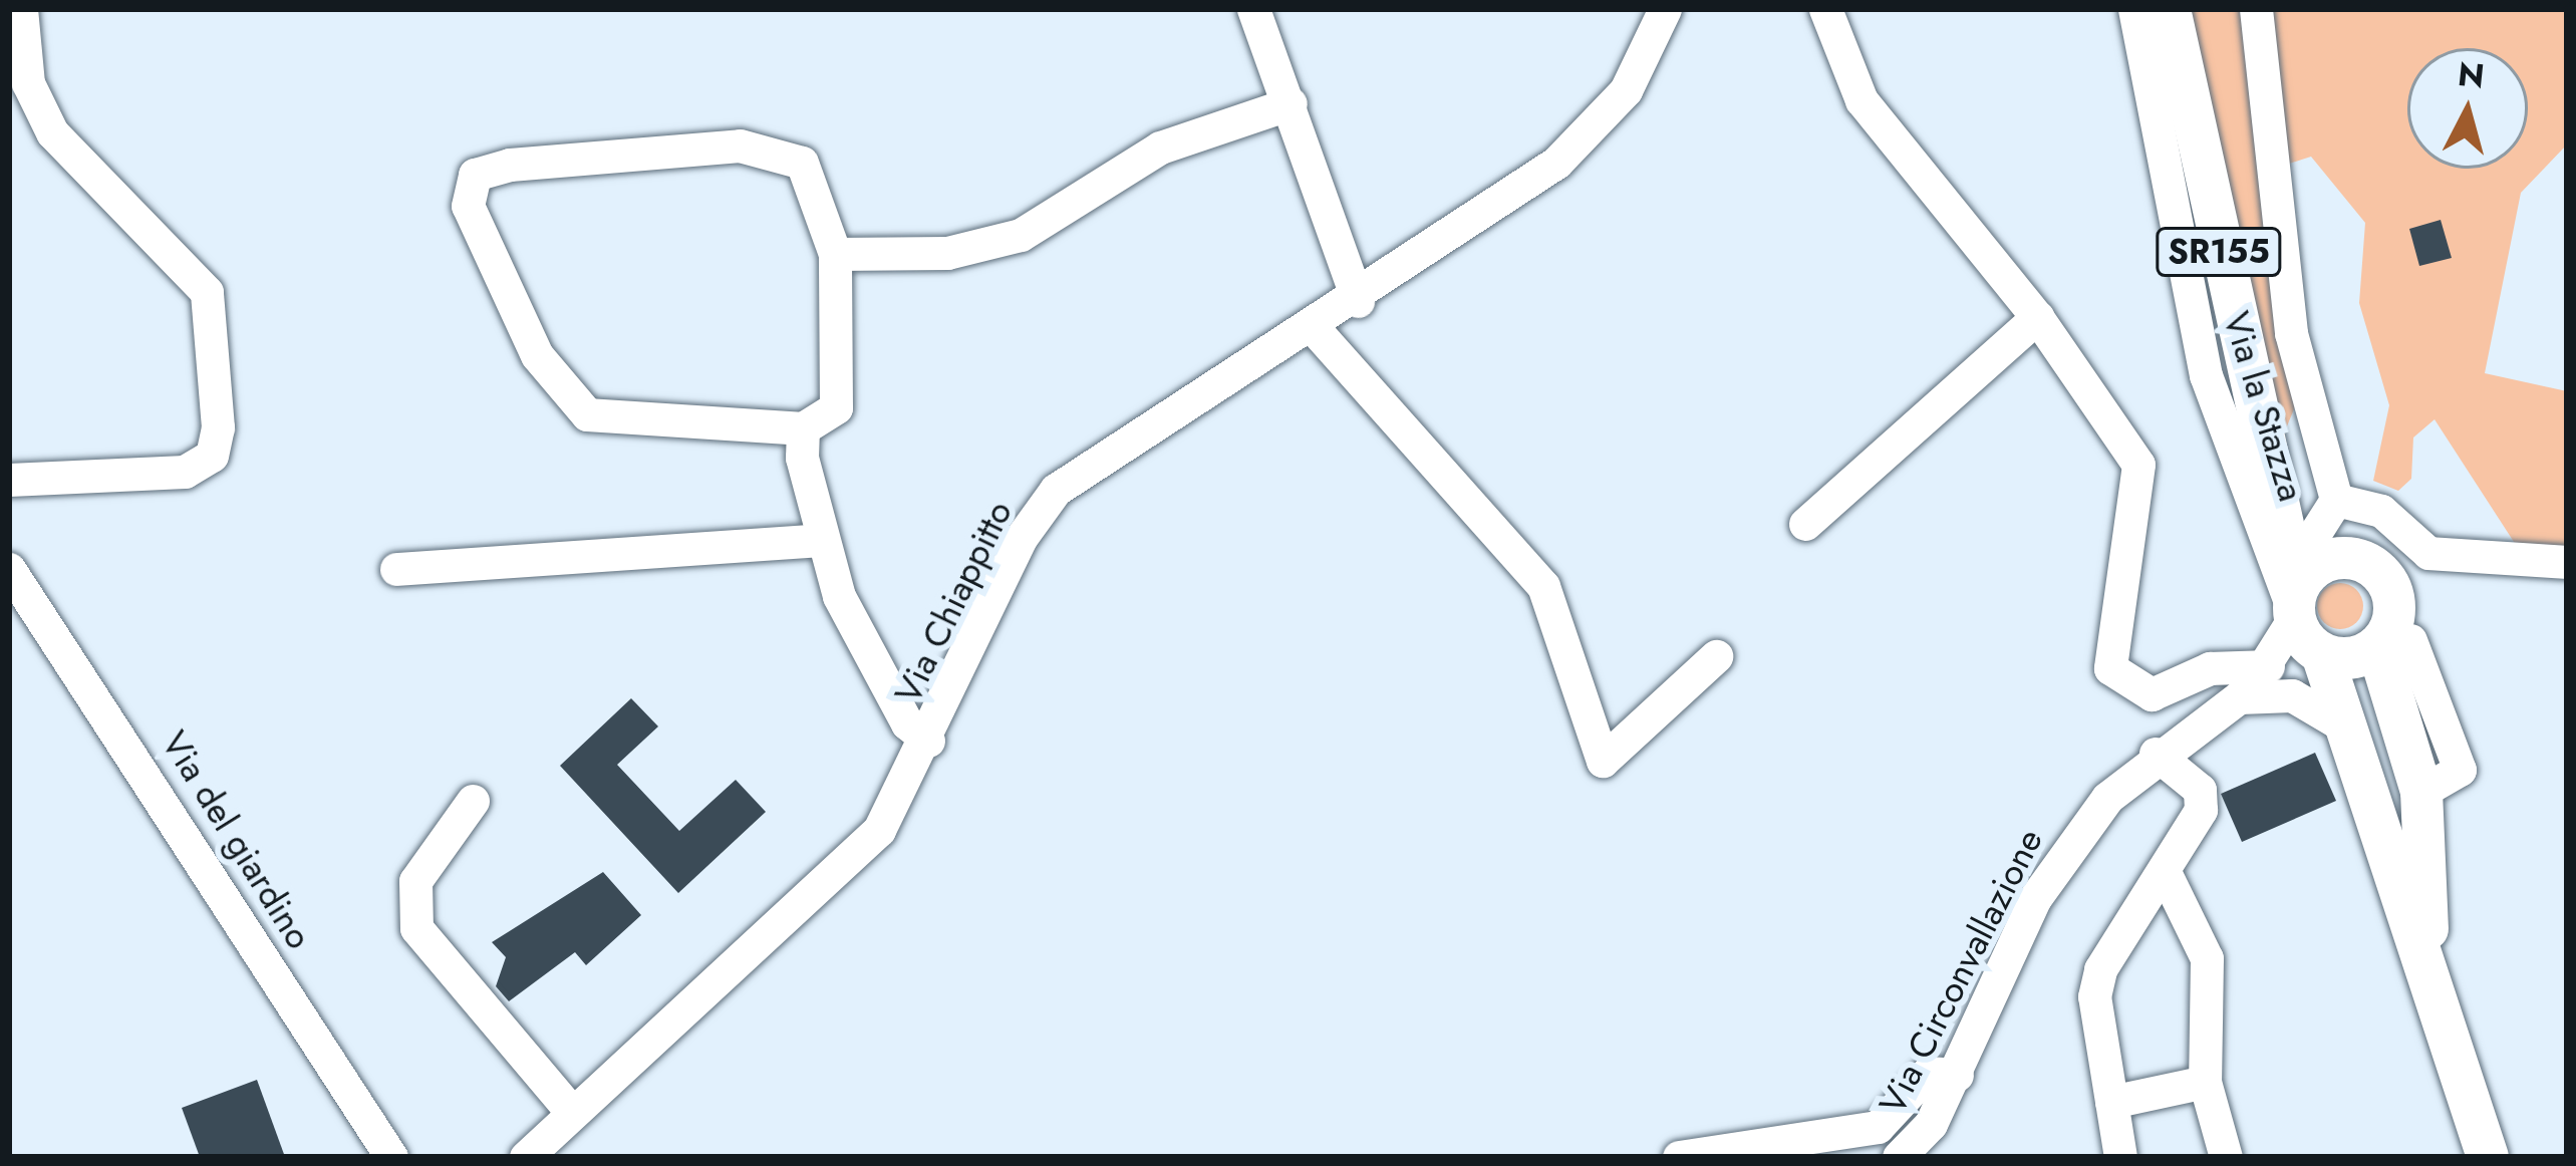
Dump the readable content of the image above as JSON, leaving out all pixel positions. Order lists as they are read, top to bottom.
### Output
{
  "streets": {
    "main road": ["SR155"],
    "street": [
      "Via la Stazza",
      "Via Chiappitto",
      "Via del giardino",
      "Via Circonvallazione"
    ]
  },
  "north": "top"
}
